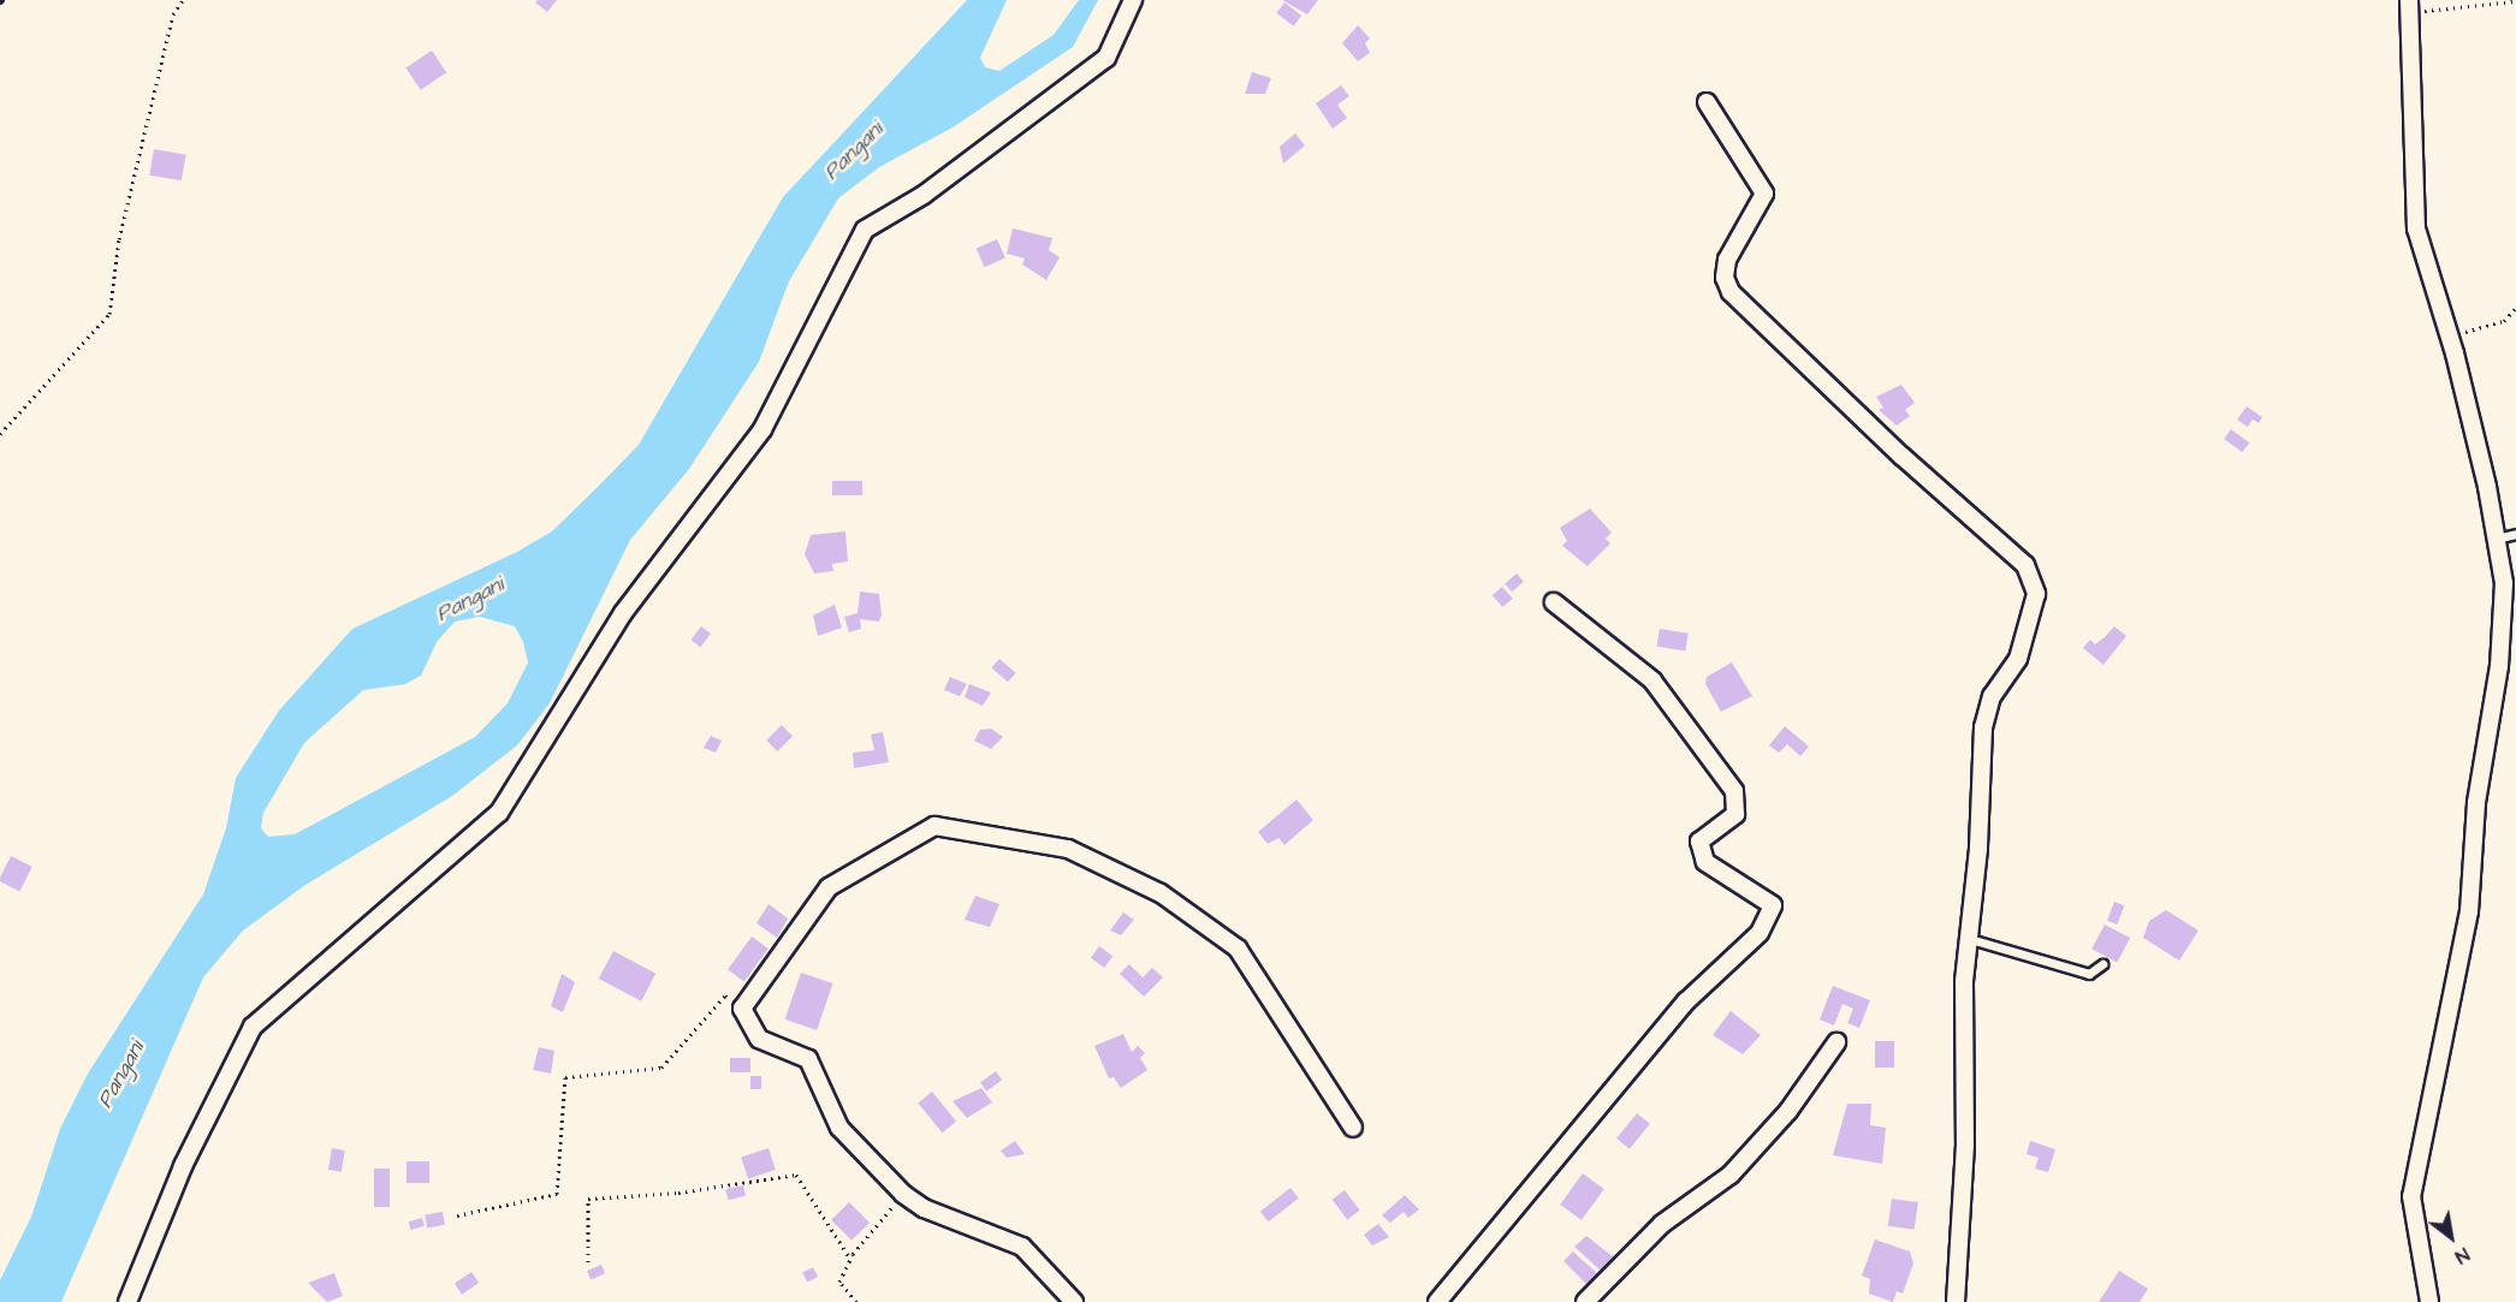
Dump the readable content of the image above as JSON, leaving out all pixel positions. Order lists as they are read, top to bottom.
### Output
{
  "water": ["Pangani"],
  "north": "bottom right"
}
